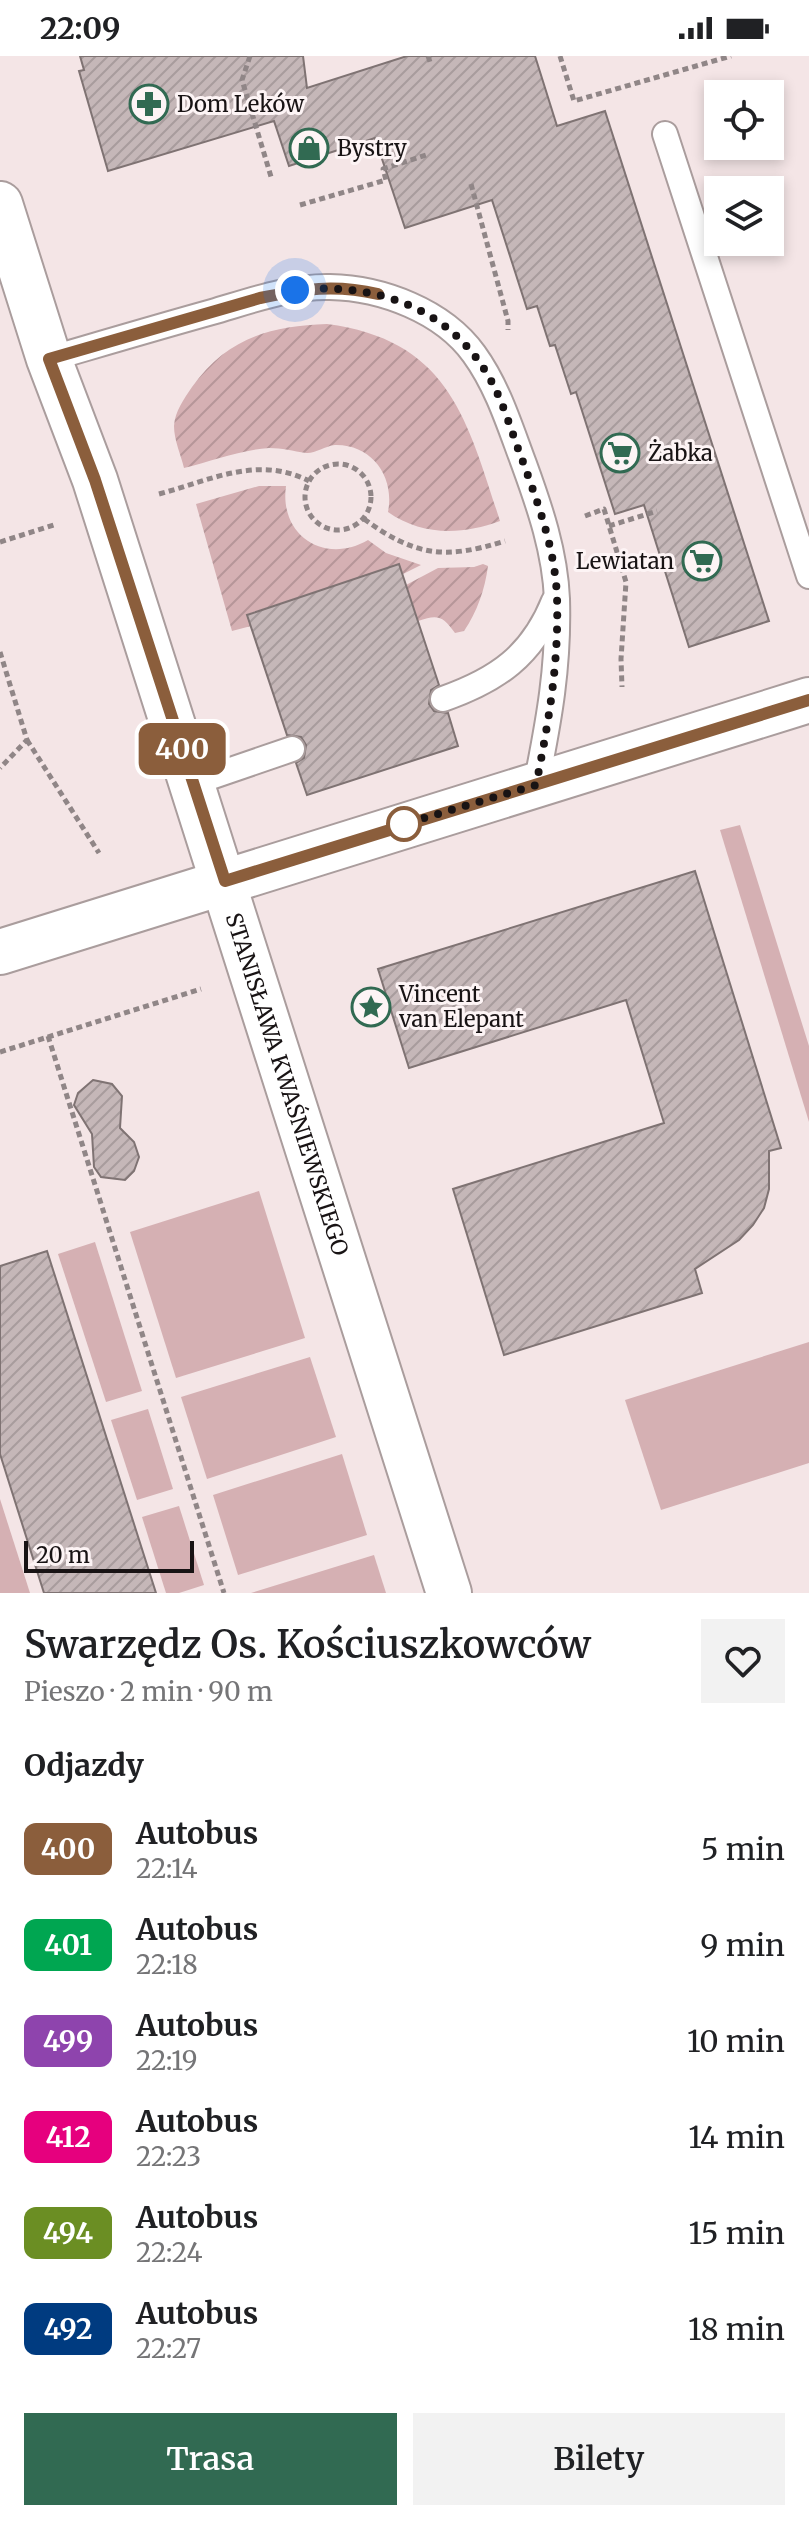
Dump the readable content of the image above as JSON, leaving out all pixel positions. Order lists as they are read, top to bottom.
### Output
{
  "streets": {
    "street": ["STANISŁAWA KWAŚNIEWSKIEGO"]
  },
  "places": {
    "pharmacy": ["Dom Leków"],
    "shop": ["Bystry"],
    "supermarket": ["Żabka", "Lewiatan"],
    "place": ["Vincent van Elepant"]
  },
  "lines": ["bus line 400"],
  "scale_bar": "20 m",
  "page": {
    "status": "22:09",
    "on_map": "400",
    "scale": "20 m",
    "heading": [
      ["Swarzędz Os. Kościuszkowców", "Pieszo · 2 min · 90 m"],
      "Odjazdy"
    ],
    "list": [
      {
        "mark": "400",
        "name": "Autobus",
        "note": "22:14",
        "value": "5 min"
      },
      {
        "mark": "401",
        "name": "Autobus",
        "note": "22:18",
        "value": "9 min"
      },
      {
        "mark": "499",
        "name": "Autobus",
        "note": "22:19",
        "value": "10 min"
      },
      {
        "mark": "412",
        "name": "Autobus",
        "note": "22:23",
        "value": "14 min"
      },
      {
        "mark": "494",
        "name": "Autobus",
        "note": "22:24",
        "value": "15 min"
      },
      {
        "mark": "492",
        "name": "Autobus",
        "note": "22:27",
        "value": "18 min"
      }
    ],
    "buttons": ["Trasa", "Bilety"]
  }
}
